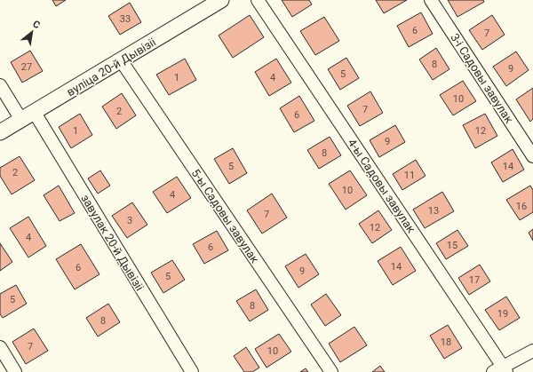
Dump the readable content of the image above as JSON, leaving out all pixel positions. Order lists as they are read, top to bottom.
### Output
{
  "streets": {
    "street": [
      "вуліца 20-й Дывізіі",
      "3-і Садовы завулак",
      "4-ы Садовы завулак",
      "5-ы Садовы завулак",
      "завулак 20-й Дывізіі"
    ]
  },
  "crossings": [
    ["вуліца 20-й Дывізіі", "5-ы Садовы завулак"],
    ["вуліца 20-й Дывізіі", "завулак 20-й Дывізіі"]
  ],
  "house_numbers": [
    "33",
    "6",
    "7",
    "8",
    "27",
    "9",
    "5",
    "1",
    "4",
    "10",
    "7",
    "2",
    "6",
    "1",
    "12",
    "9",
    "8",
    "5",
    "14",
    "2",
    "11",
    "10",
    "4",
    "16",
    "13",
    "7",
    "3",
    "12",
    "4",
    "15",
    "6",
    "14",
    "6",
    "9",
    "5",
    "17",
    "5",
    "8",
    "19",
    "8",
    "18",
    "7",
    "10"
  ],
  "north": "top right"
}
